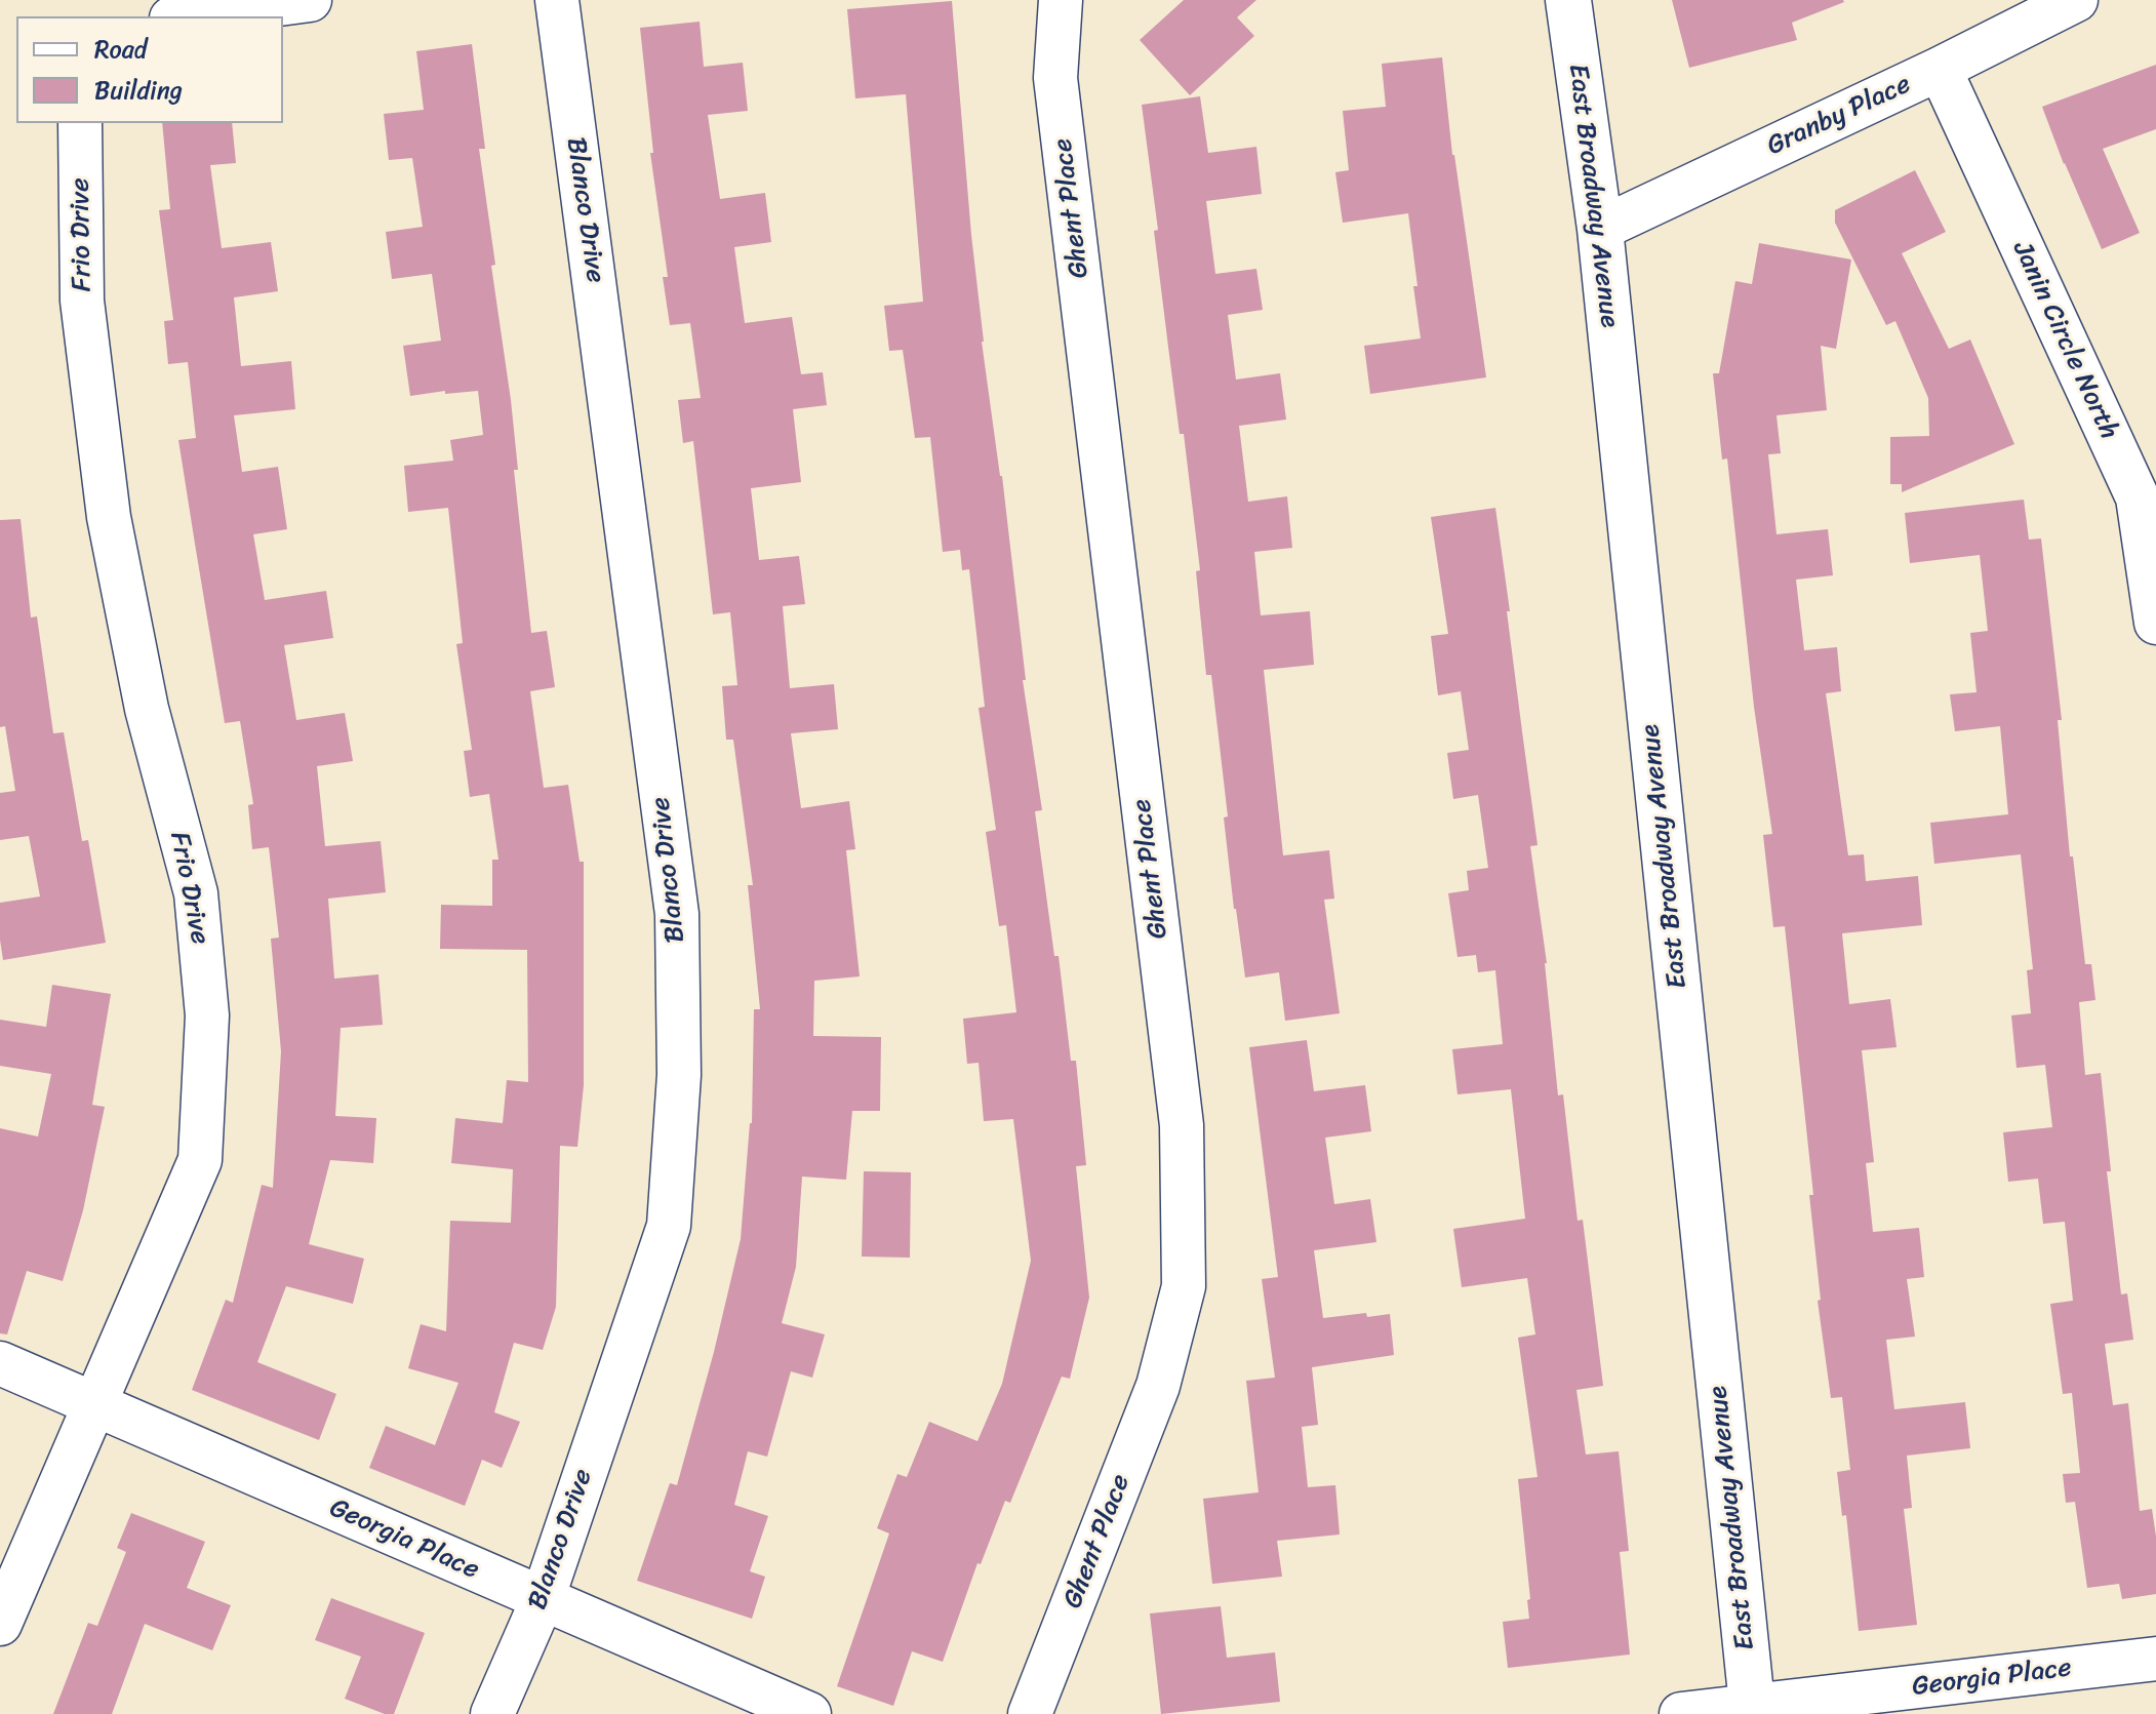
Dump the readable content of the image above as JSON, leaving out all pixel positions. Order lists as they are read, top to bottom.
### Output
{
  "streets": {
    "street": [
      "Granby Place",
      "East Broadway Avenue",
      "Ghent Place",
      "Blanco Drive",
      "Frio Drive",
      "Janin Circle North",
      "Georgia Place"
    ]
  },
  "crossings": [
    ["Granby Place", "East Broadway Avenue"],
    ["Granby Place", "Janin Circle North"],
    ["East Broadway Avenue", "Georgia Place"],
    ["Blanco Drive", "Georgia Place"],
    ["Frio Drive", "Georgia Place"]
  ],
  "legend": ["Road", "Building"]
}
